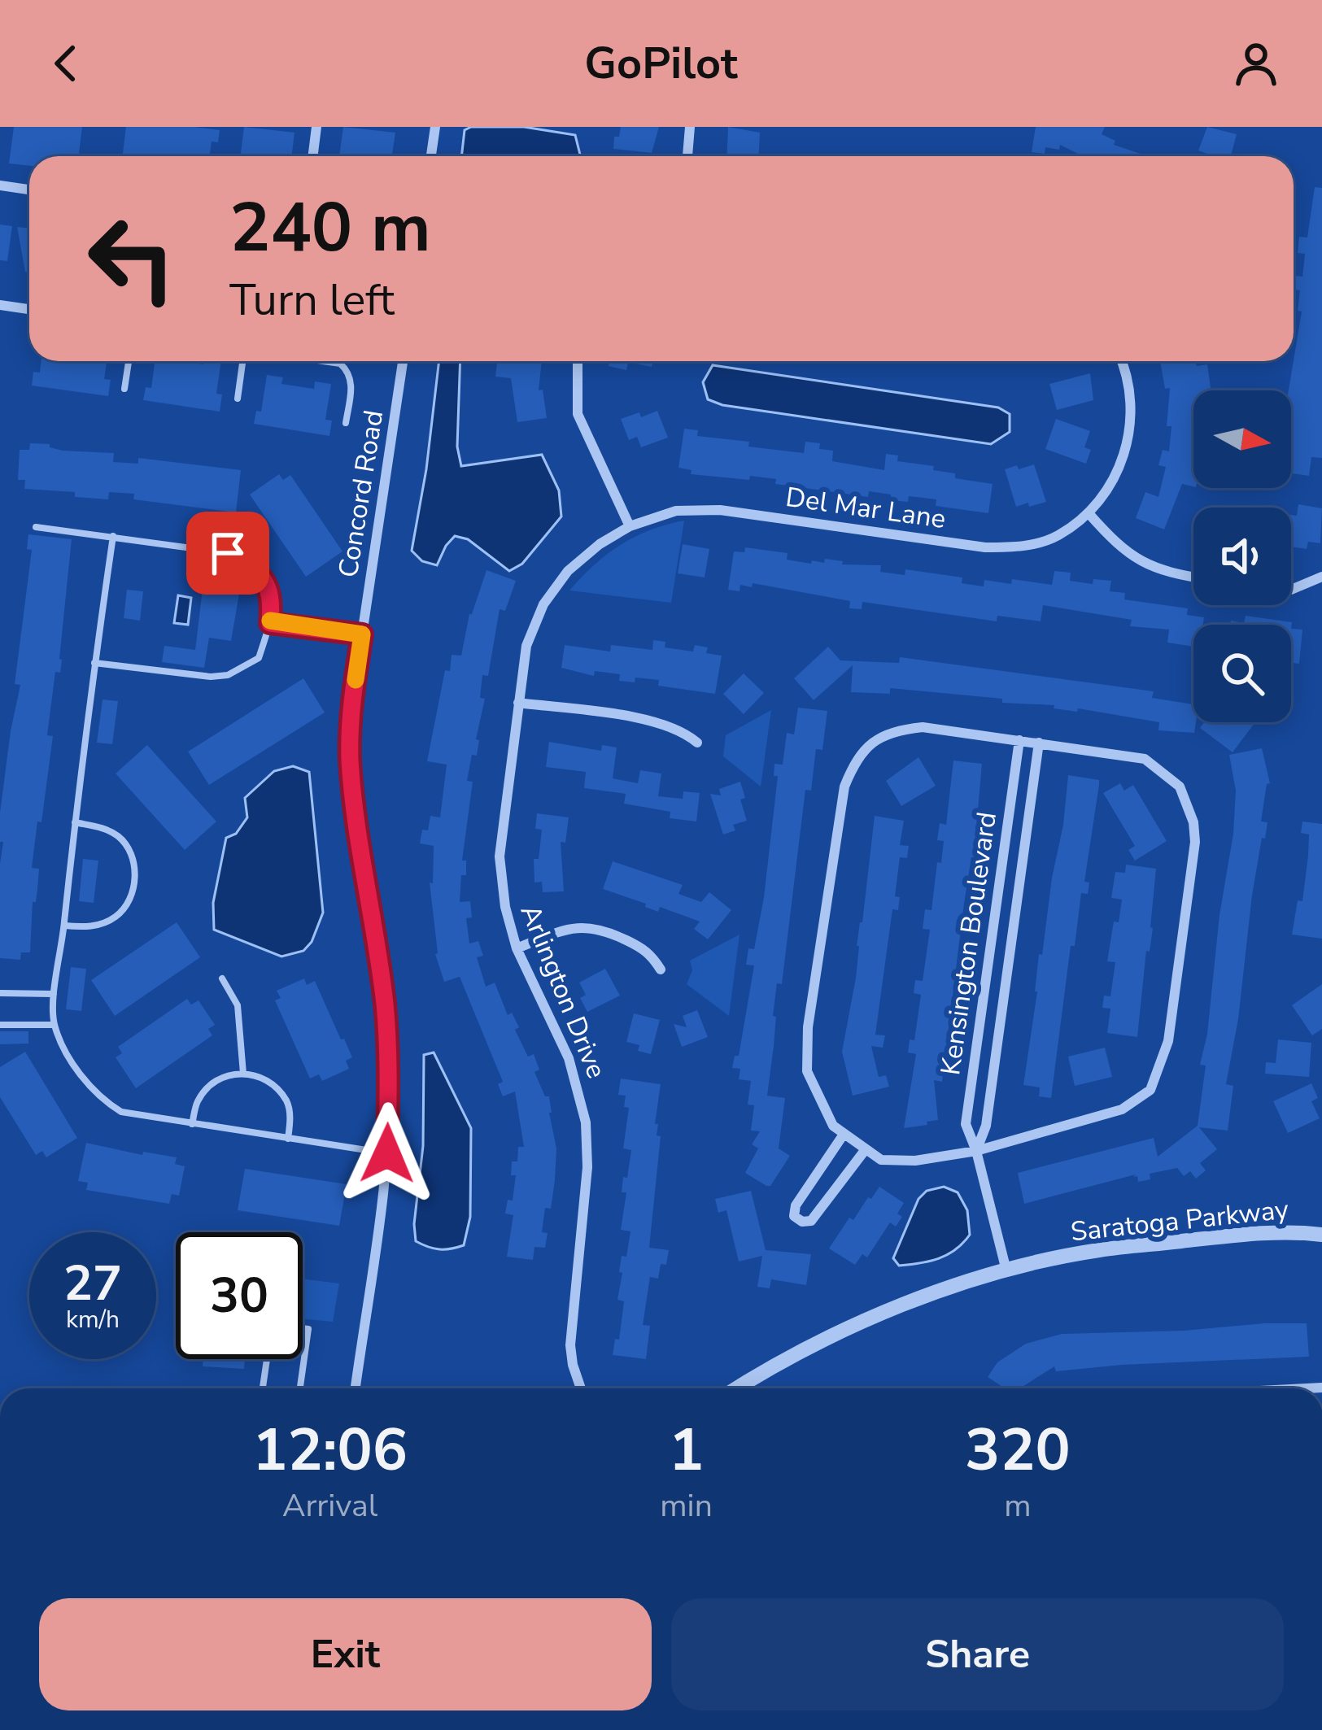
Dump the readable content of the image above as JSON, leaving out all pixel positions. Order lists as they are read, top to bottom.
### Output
{
  "streets": {
    "street": [
      "Concord Road",
      "Del Mar Lane",
      "Kensington Boulevard",
      "Arlington Drive",
      "Saratoga Parkway"
    ]
  },
  "crossings": [
    ["Del Mar Lane", "Arlington Drive"],
    ["Kensington Boulevard", "Saratoga Parkway"]
  ],
  "north": "right",
  "page": {
    "header": "GoPilot",
    "turn": ["240 m", "Turn left"],
    "speed": "27 km/h",
    "limit": "30",
    "eta": [
      "12:06",
      "Arrival",
      "1",
      "min",
      "320",
      "m"
    ],
    "buttons": ["Exit", "Share"]
  }
}
